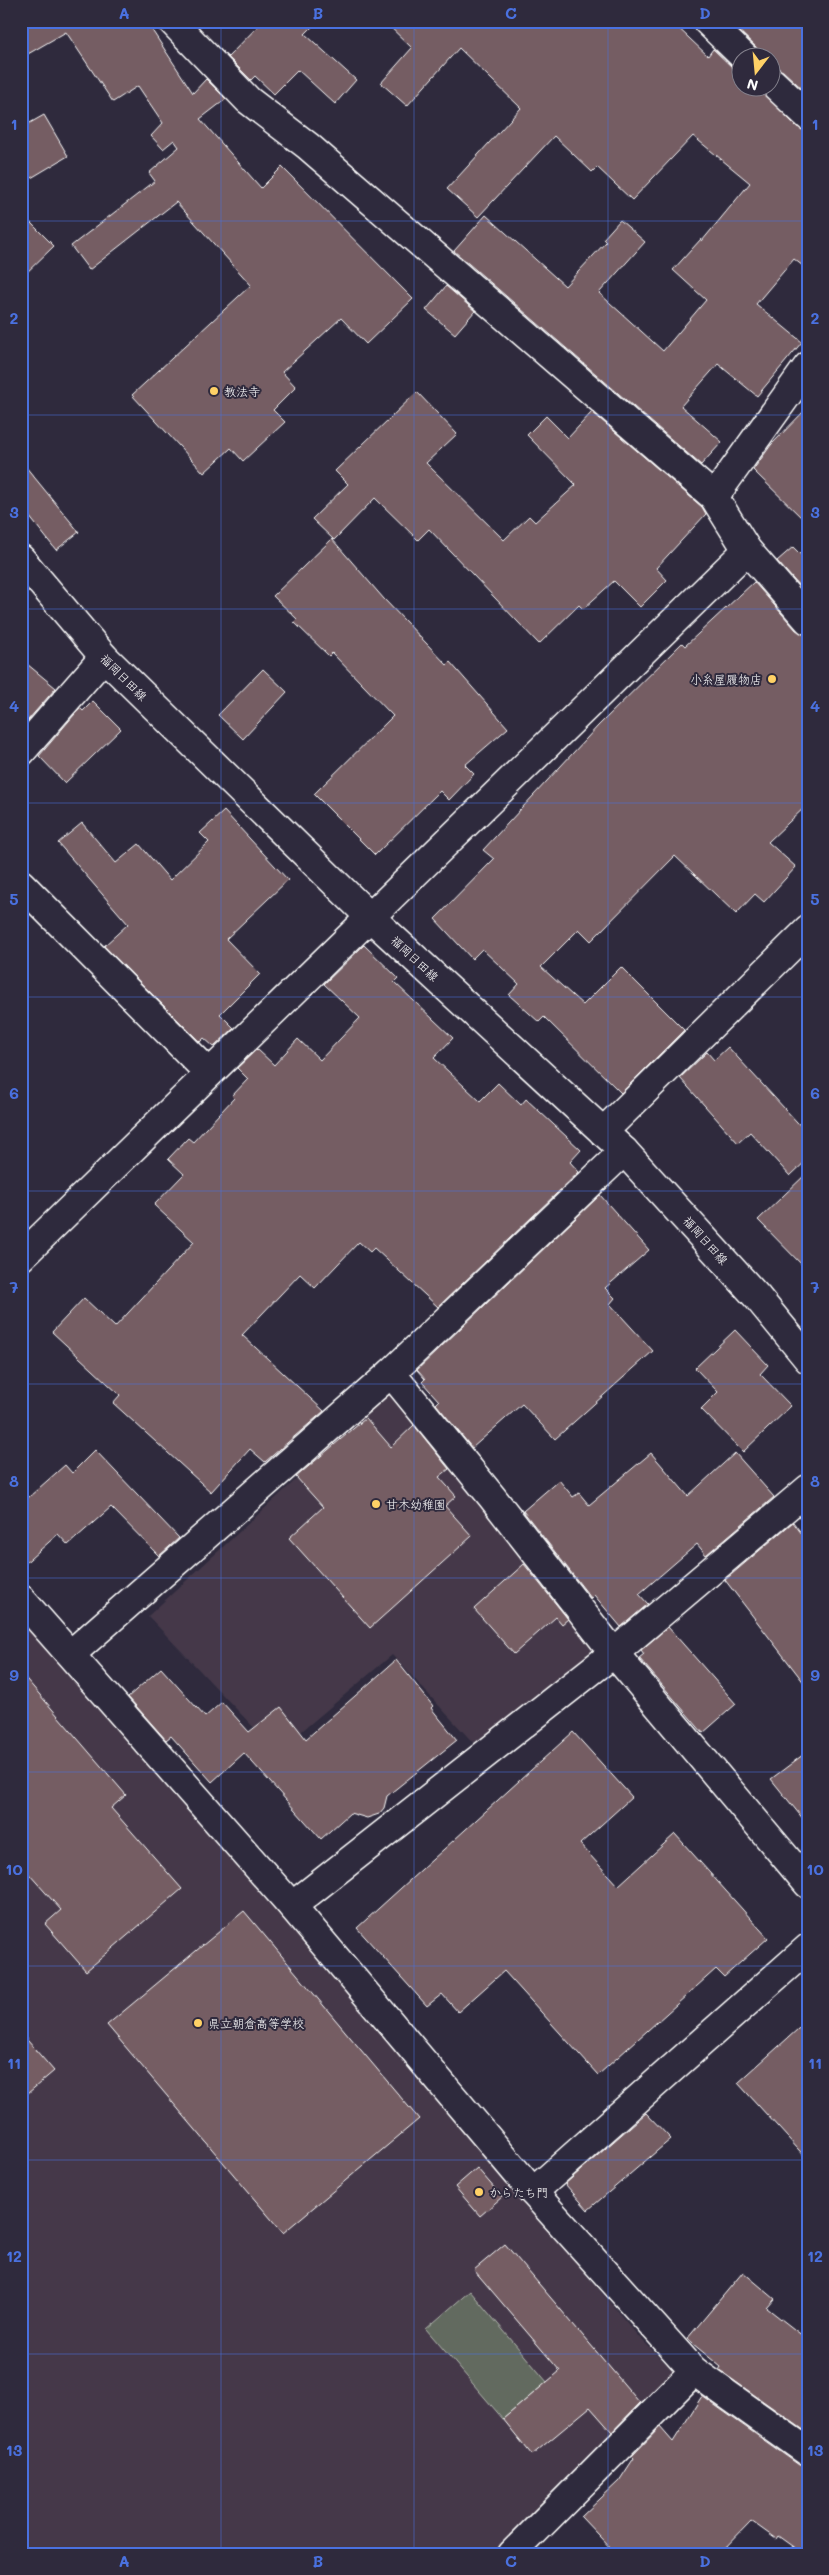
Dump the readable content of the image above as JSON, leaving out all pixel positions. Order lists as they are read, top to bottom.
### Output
{
  "streets": {
    "street": ["福岡日田線"]
  },
  "places": [
    "教法寺",
    "小糸屋履物店",
    "甘木幼稚園",
    "県立朝倉高等学校",
    "からたち門"
  ],
  "north": "bottom",
  "grid": {
    "columns": [
      "A",
      "B",
      "C",
      "D"
    ],
    "rows": [
      "1",
      "2",
      "3",
      "4",
      "5",
      "6",
      "7",
      "8",
      "9",
      "10",
      "11",
      "12",
      "13"
    ]
  }
}
